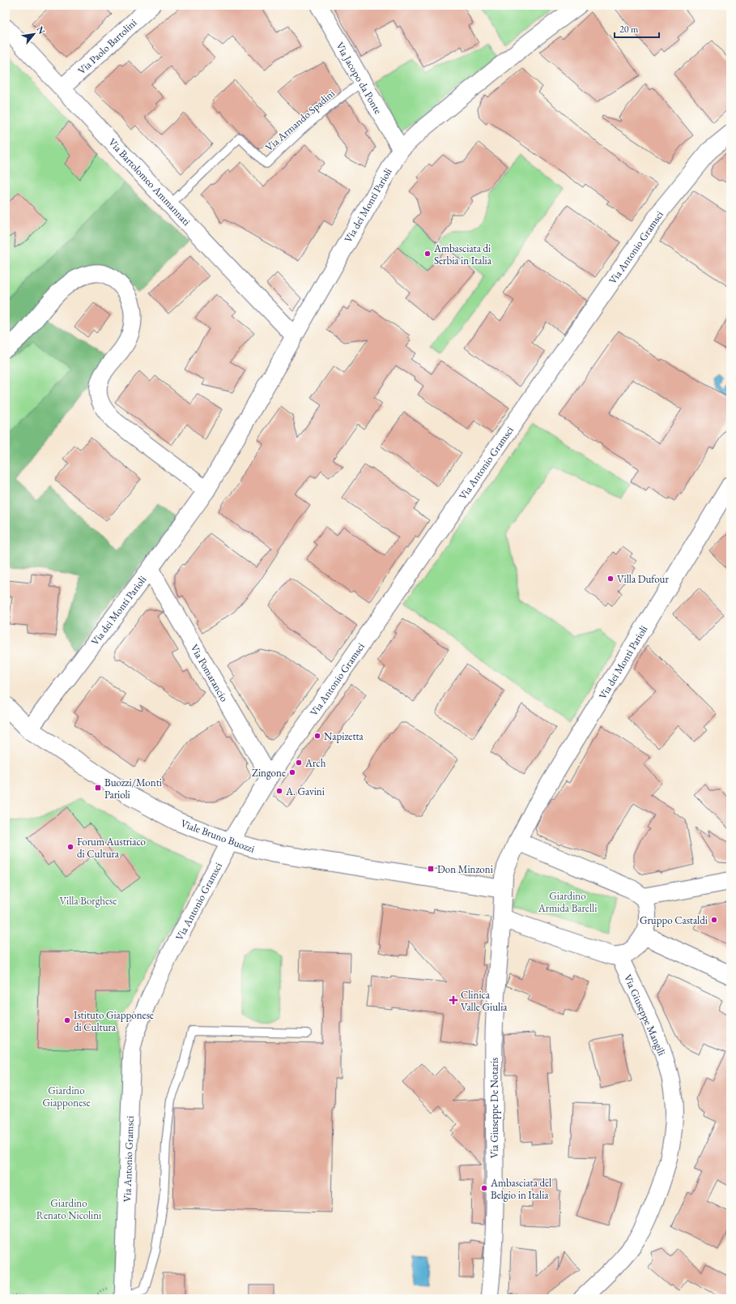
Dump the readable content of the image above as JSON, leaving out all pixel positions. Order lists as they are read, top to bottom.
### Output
{
  "streets": {
    "street": [
      "Via Paolo Bartolini",
      "Via Jacopo da Ponte",
      "Via Bartolomeo Ammannati",
      "Via dei Monti Parioli",
      "Via Antonio Gramsci",
      "Via Pomarancio",
      "Viale Bruno Buozzi",
      "Via Giuseppe Mangili",
      "Via Giuseppe De Notaris"
    ],
    "lane": ["Via Armando Spadini"]
  },
  "crossings": [
    ["Via Paolo Bartolini", "Via Bartolomeo Ammannati"],
    ["Via Jacopo da Ponte", "Via Armando Spadini"],
    ["Via Jacopo da Ponte", "Via dei Monti Parioli"],
    ["Via Armando Spadini", "Via Bartolomeo Ammannati"],
    ["Via Bartolomeo Ammannati", "Via dei Monti Parioli"],
    ["Via dei Monti Parioli", "Via Pomarancio"],
    ["Via dei Monti Parioli", "Viale Bruno Buozzi"],
    ["Via Antonio Gramsci", "Via Pomarancio"],
    ["Via Antonio Gramsci", "Viale Bruno Buozzi"]
  ],
  "parks": [
    "Giardino Armida Barelli",
    "Villa Borghese",
    "Giardino Giapponese",
    "Giardino Renato Nicolini"
  ],
  "places": {
    "other": [
      "Ambasciata di Serbia in Italia",
      "Villa Dufour",
      "Napizetta",
      "Arch",
      "Zingone",
      "A. Gavini",
      "Forum Austriaco di Cultura",
      "Gruppo Castaldi",
      "Istituto Giapponese di Cultura",
      "Ambasciata del Belgio in Italia"
    ],
    "transit": ["Buozzi/Monti Parioli", "Don Minzoni"],
    "health": ["Clinica Valle Giulia"]
  },
  "scale_bar": "20 m",
  "north": "top right"
}
